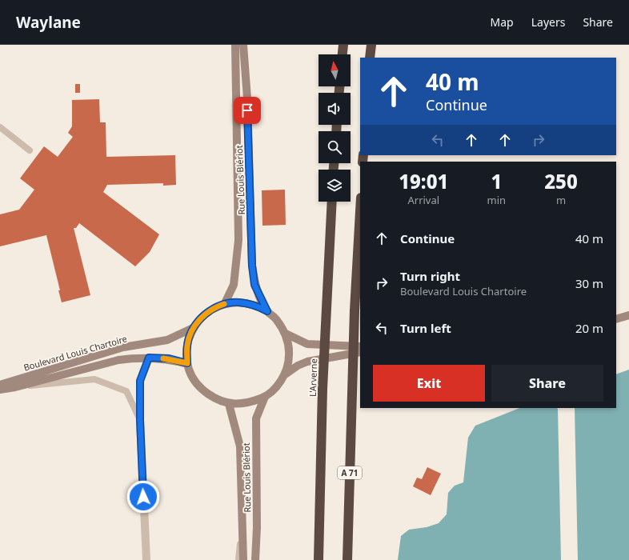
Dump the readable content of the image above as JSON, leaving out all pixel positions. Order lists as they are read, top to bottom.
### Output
{
  "streets": {
    "highway": ["L'Arverne", "A 71"],
    "main road": ["Rue Louis Blériot", "Boulevard Louis Chartoire"]
  },
  "crossings": [
    ["Rue Louis Blériot", "Boulevard Louis Chartoire"]
  ],
  "north": "top",
  "page": {
    "header": "Waylane",
    "nav": ["Map", "Layers", "Share"],
    "turn": ["40 m", "Continue"],
    "eta": [
      "19:01",
      "Arrival",
      "1",
      "min",
      "250",
      "m"
    ],
    "list": [
      {
        "name": "Continue",
        "value": "40 m"
      },
      {
        "name": "Turn right",
        "note": "Boulevard Louis Chartoire",
        "value": "30 m"
      },
      {
        "name": "Turn left",
        "value": "20 m"
      }
    ],
    "buttons": ["Exit", "Share"]
  }
}
